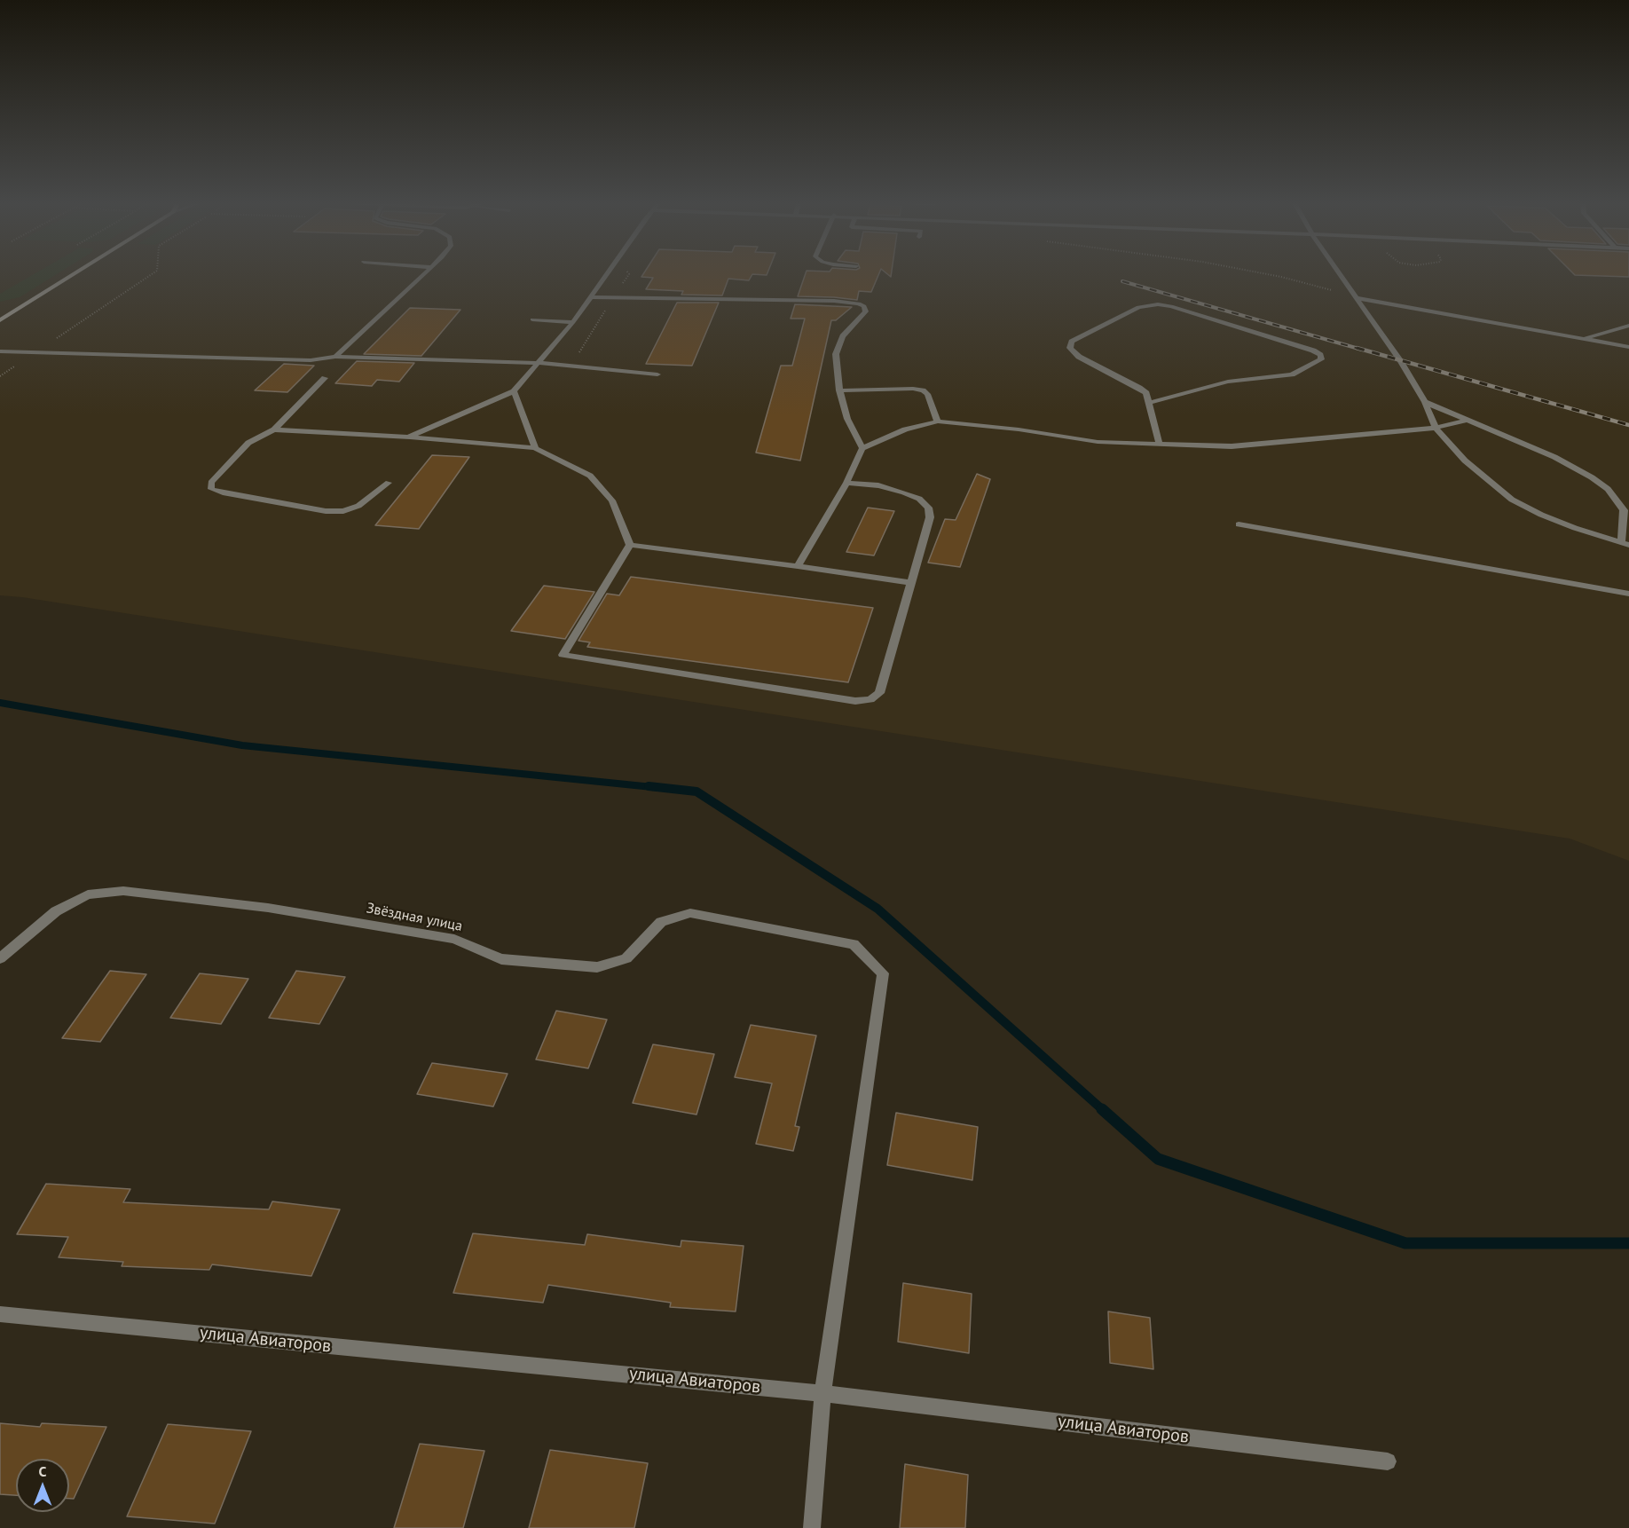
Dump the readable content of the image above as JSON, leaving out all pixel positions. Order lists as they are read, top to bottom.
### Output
{
  "streets": {
    "street": ["Звёздная улица", "улица Авиаторов"]
  },
  "crossings": [
    ["Звёздная улица", "улица Авиаторов"]
  ],
  "north": "top"
}
